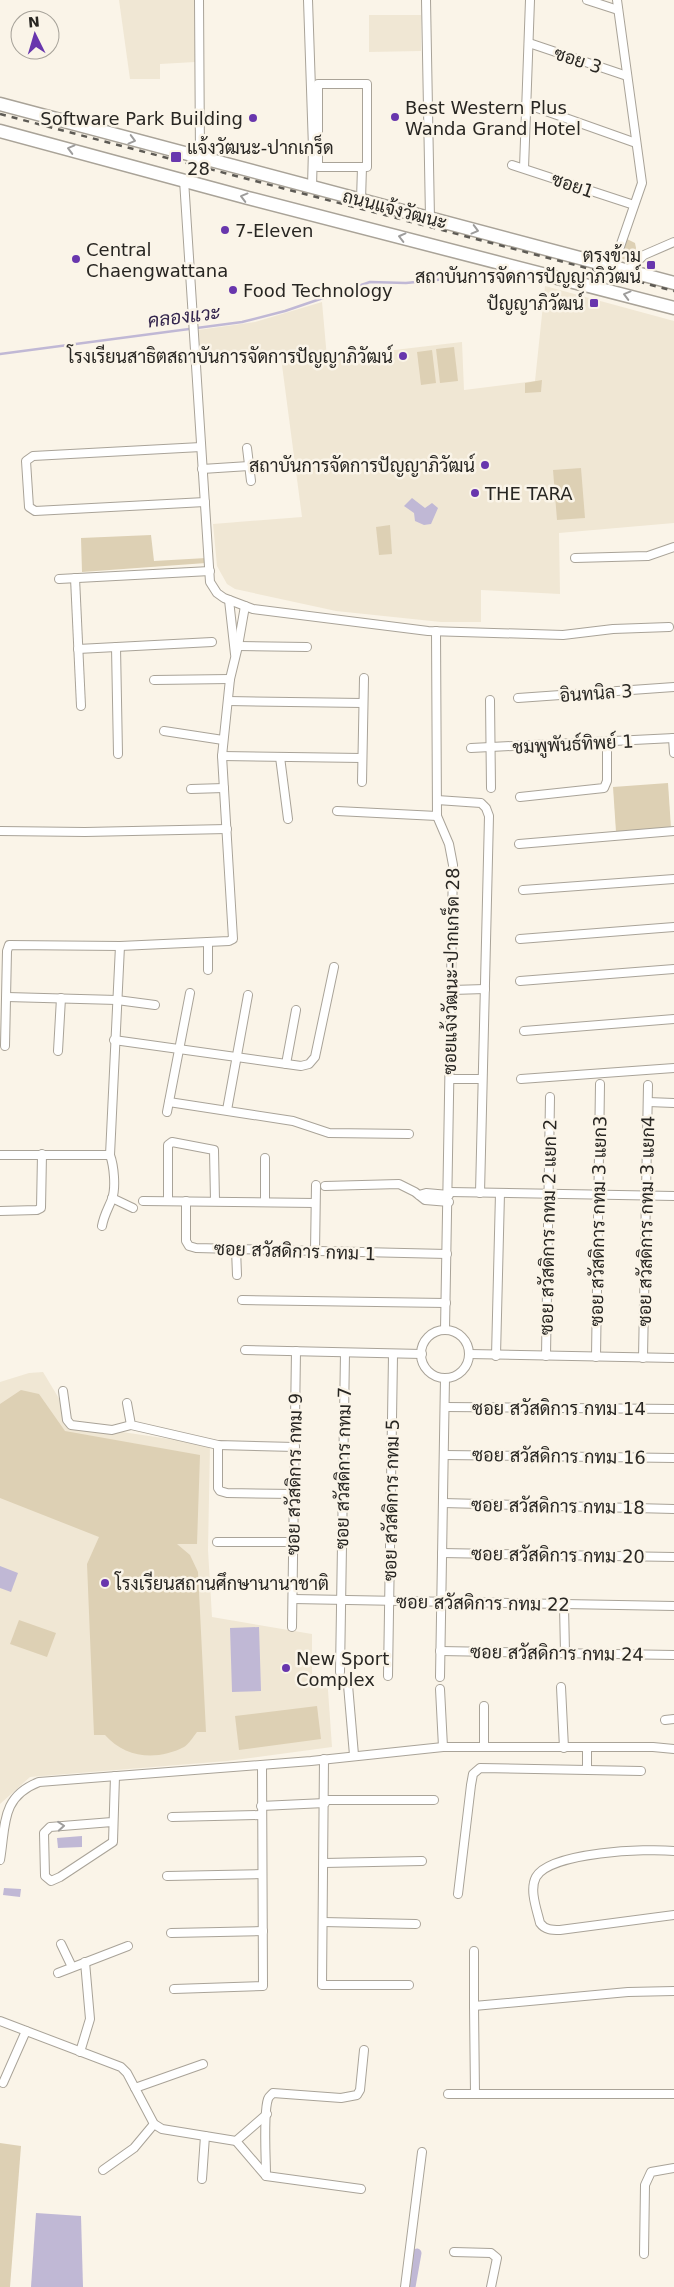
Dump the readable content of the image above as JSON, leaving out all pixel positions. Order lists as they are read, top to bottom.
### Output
{
  "streets": {
    "main road": ["ถนนแจ้งวัฒนะ"],
    "street": [
      "ซอย 3",
      "ซอย1",
      "อินทนิล 3",
      "ชมพูพันธ์ทิพย์ 1",
      "ซอยแจ้งวัฒนะ-ปากเกร็ด 28",
      "ซอย สวัสดิการ กทม 3 แยก3",
      "ซอย สวัสดิการ กทม 3 แยก4",
      "ซอย สวัสดิการ กทม 2 แยก 2",
      "ซอย สวัสดิการ กทม 1",
      "ซอย สวัสดิการ กทม 14",
      "ซอย สวัสดิการ กทม 16",
      "ซอย สวัสดิการ กทม 7",
      "ซอย สวัสดิการ กทม 9",
      "ซอย สวัสดิการ กทม 5",
      "ซอย สวัสดิการ กทม 18",
      "ซอย สวัสดิการ กทม 20",
      "ซอย สวัสดิการ กทม 22",
      "ซอย สวัสดิการ กทม 24"
    ]
  },
  "crossings": [
    ["ซอยแจ้งวัฒนะ-ปากเกร็ด 28", "ซอย สวัสดิการ กทม 1"],
    ["ซอย สวัสดิการ กทม 7", "ซอย สวัสดิการ กทม 22"],
    ["ซอย สวัสดิการ กทม 9", "ซอย สวัสดิการ กทม 22"],
    ["ซอย สวัสดิการ กทม 5", "ซอย สวัสดิการ กทม 22"]
  ],
  "water": ["คลองแวะ"],
  "places": {
    "other": [
      "Best Western Plus Wanda Grand Hotel",
      "Software Park Building",
      "7-Eleven",
      "Central Chaengwattana",
      "Food Technology",
      "โรงเรียนสาธิตสถาบันการจัดการปัญญาภิวัฒน์",
      "สถาบันการจัดการปัญญาภิวัฒน์",
      "THE TARA",
      "โรงเรียนสถานศึกษานานาชาติ",
      "New Sport Complex"
    ],
    "transit": ["แจ้งวัฒนะ-ปากเกร็ด 28", "ตรงข้าม สถาบันการจัดการปัญญาภิวัฒน์", "ปัญญาภิวัฒน์"]
  },
  "north": "top"
}
